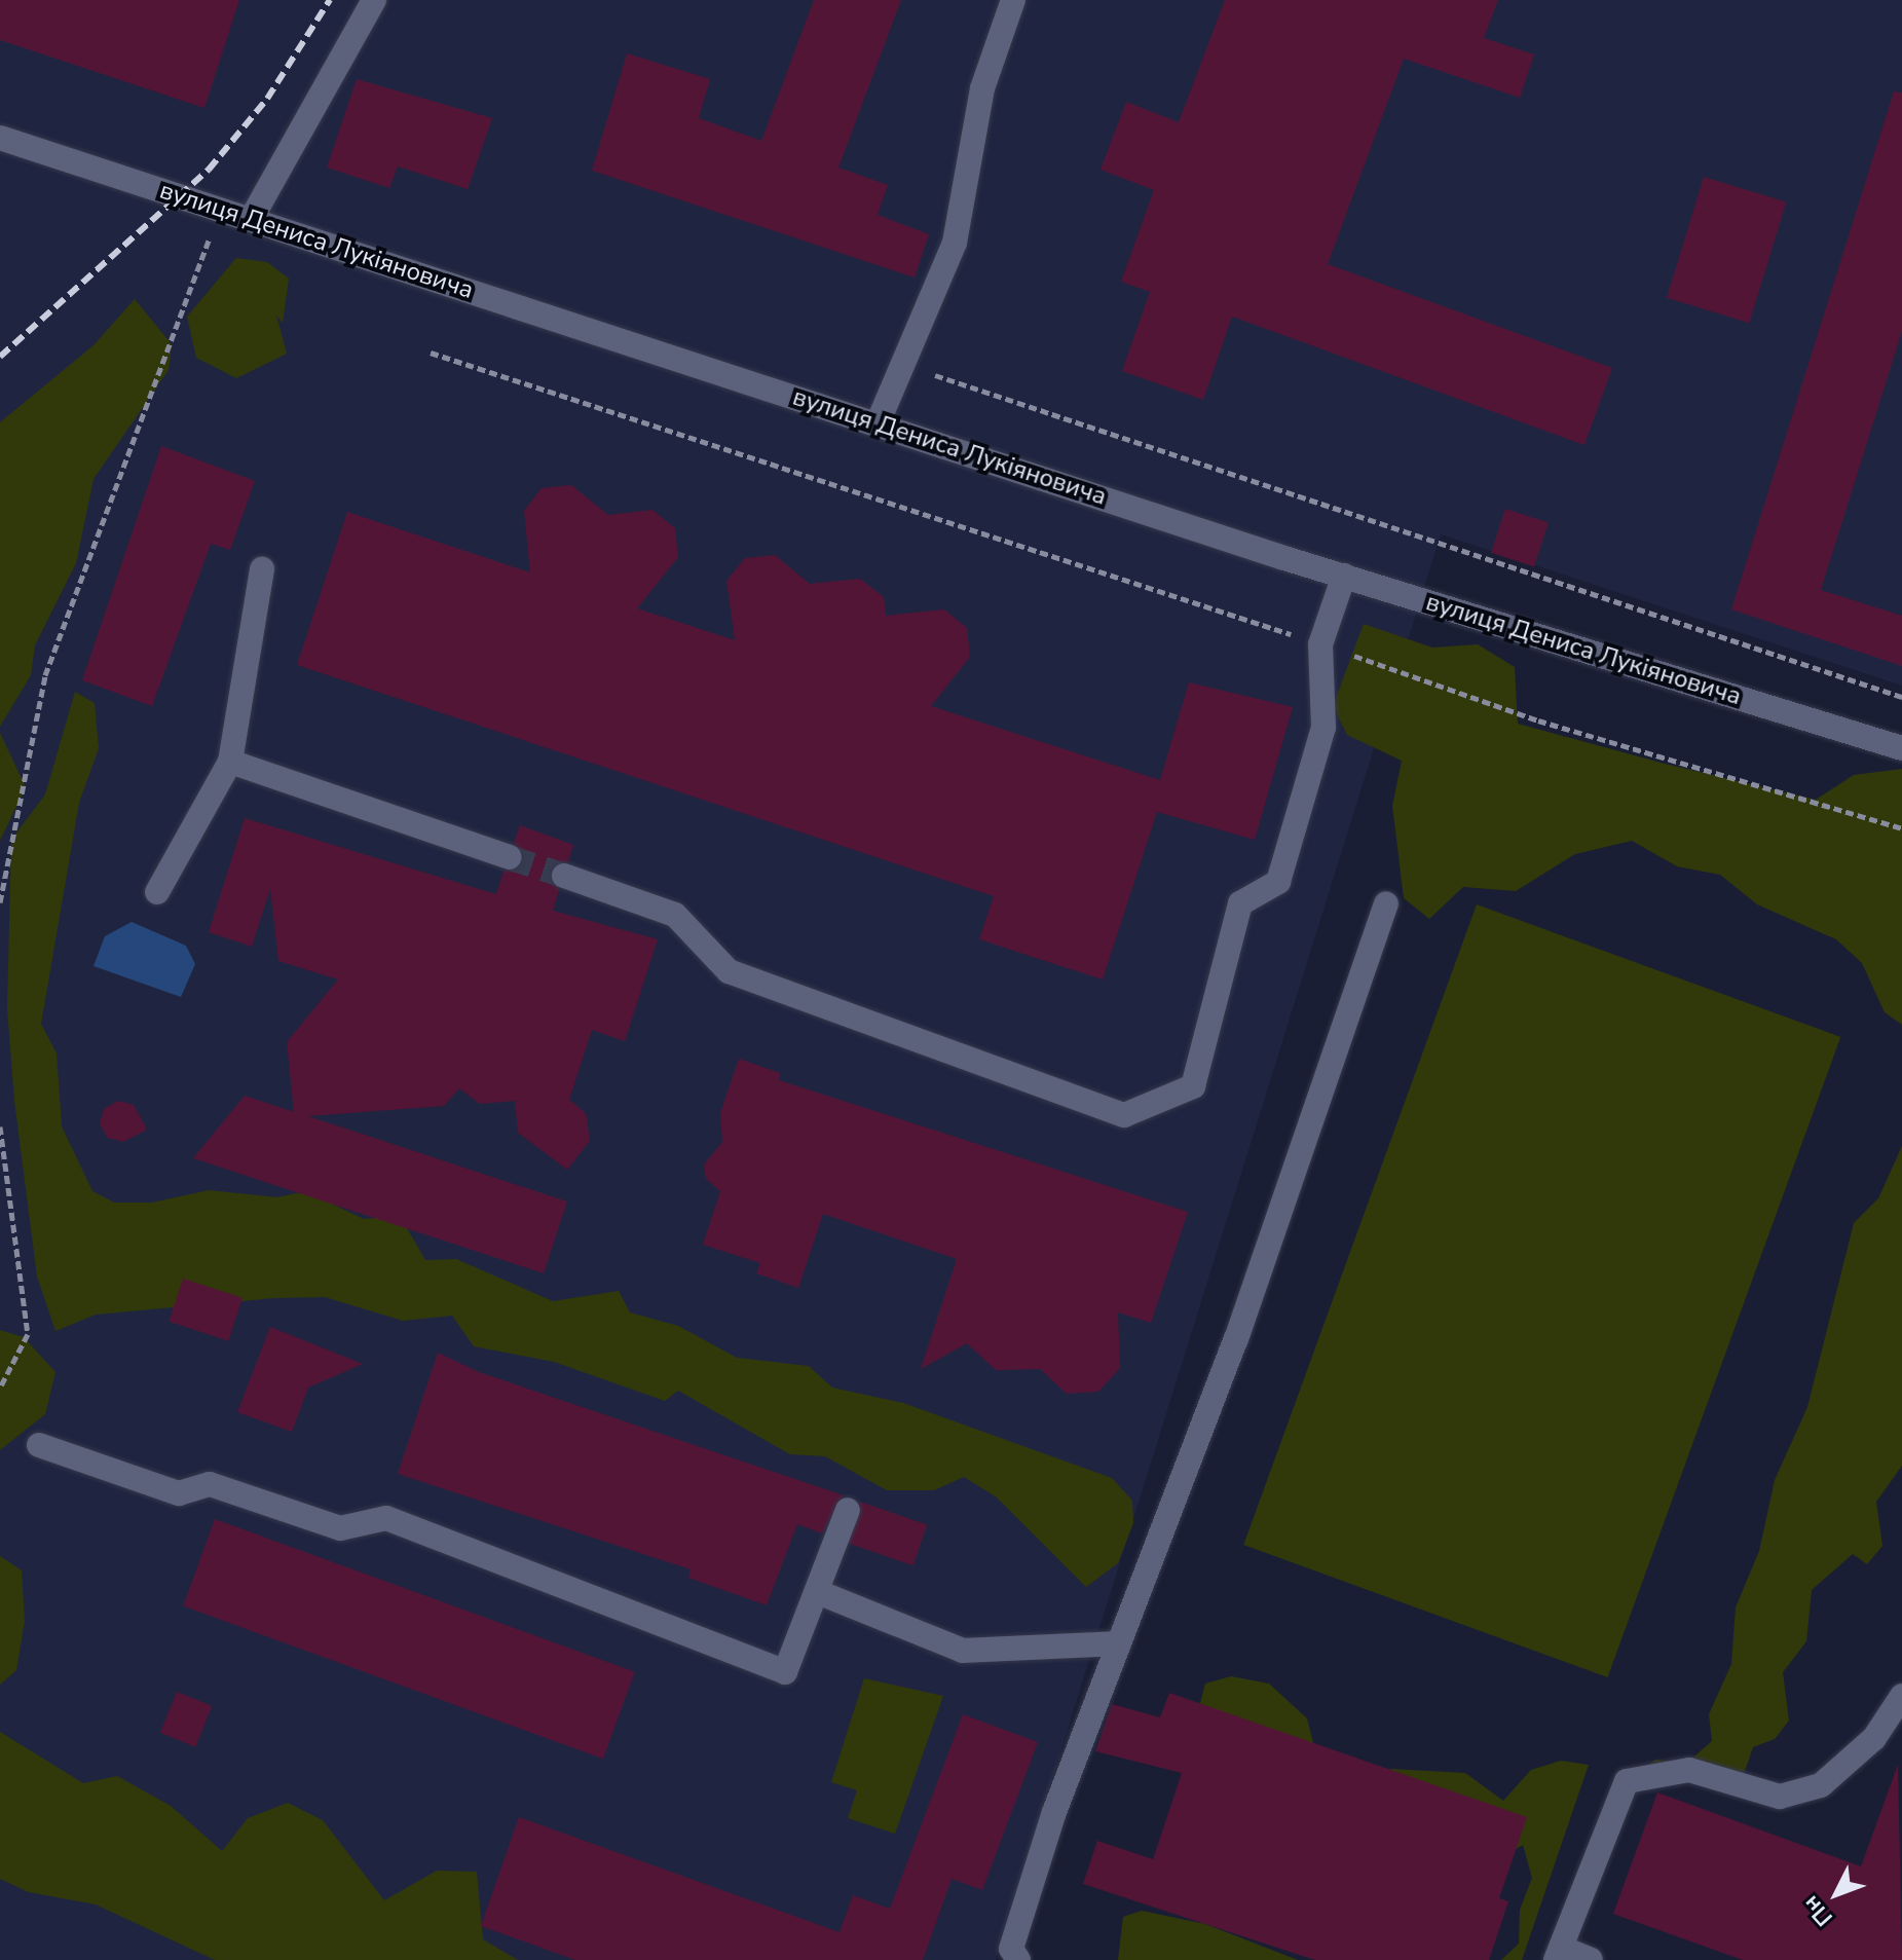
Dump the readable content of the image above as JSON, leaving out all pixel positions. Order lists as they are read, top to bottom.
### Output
{
  "streets": {
    "street": ["вулиця Дениса Лукіяновича"]
  },
  "north": "bottom left"
}
